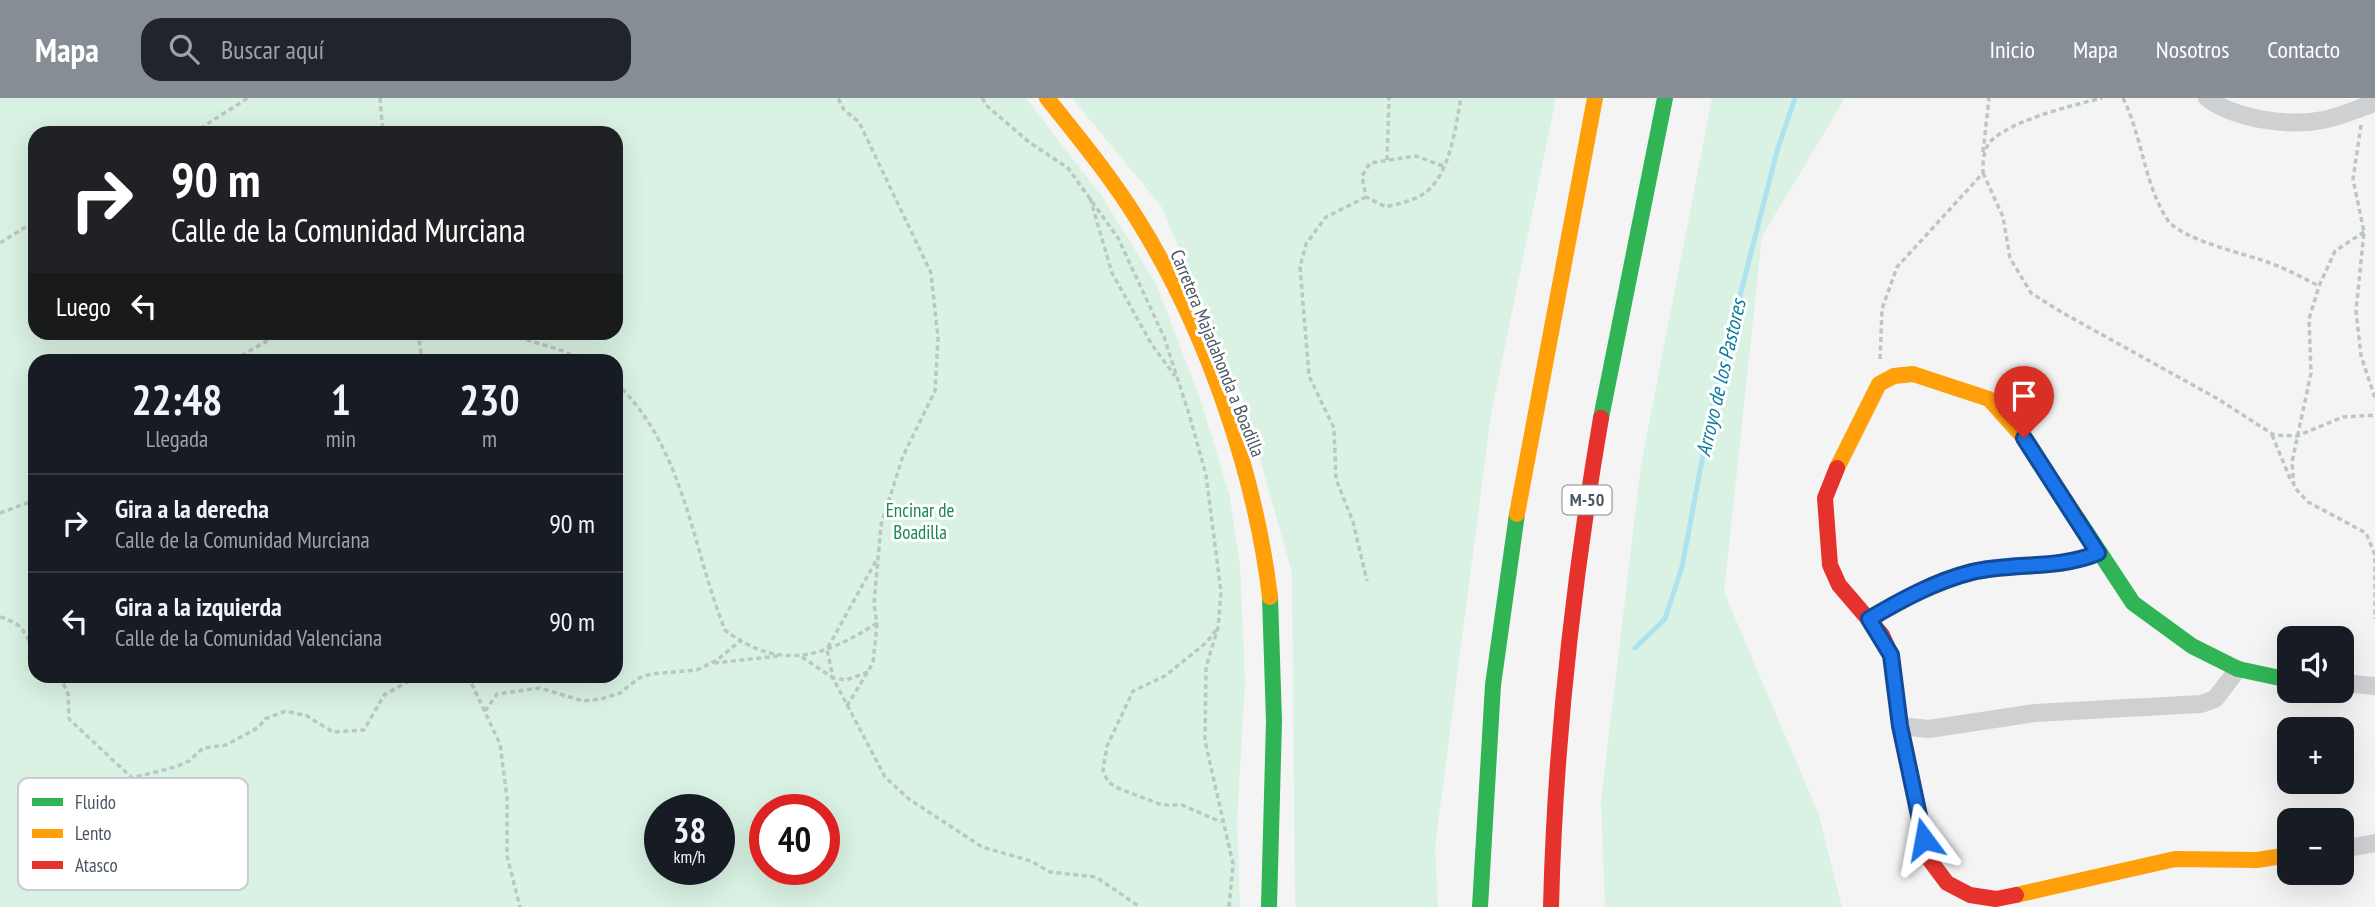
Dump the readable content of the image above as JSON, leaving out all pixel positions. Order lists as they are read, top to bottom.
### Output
{
  "streets": {
    "main road": ["Carretera Majadahonda a Boadilla", "M-50"]
  },
  "water": ["Arroyo de los Pastores"],
  "parks": ["Encinar de Boadilla"],
  "legend": ["Fluido", "Lento", "Atasco"],
  "page": {
    "header": "Mapa",
    "search": "Buscar aquí",
    "nav": [
      "Inicio",
      "Mapa",
      "Nosotros",
      "Contacto"
    ],
    "turn": ["90 m", "Calle de la Comunidad Murciana"],
    "then": "Luego",
    "eta": [
      "22:48",
      "Llegada",
      "1",
      "min",
      "230",
      "m"
    ],
    "list": [
      {
        "name": "Gira a la derecha",
        "note": "Calle de la Comunidad Murciana",
        "value": "90 m"
      },
      {
        "name": "Gira a la izquierda",
        "note": "Calle de la Comunidad Valenciana",
        "value": "90 m"
      }
    ],
    "map_buttons": ["+", "−"],
    "speed": "38 km/h",
    "limit": "40"
  }
}
